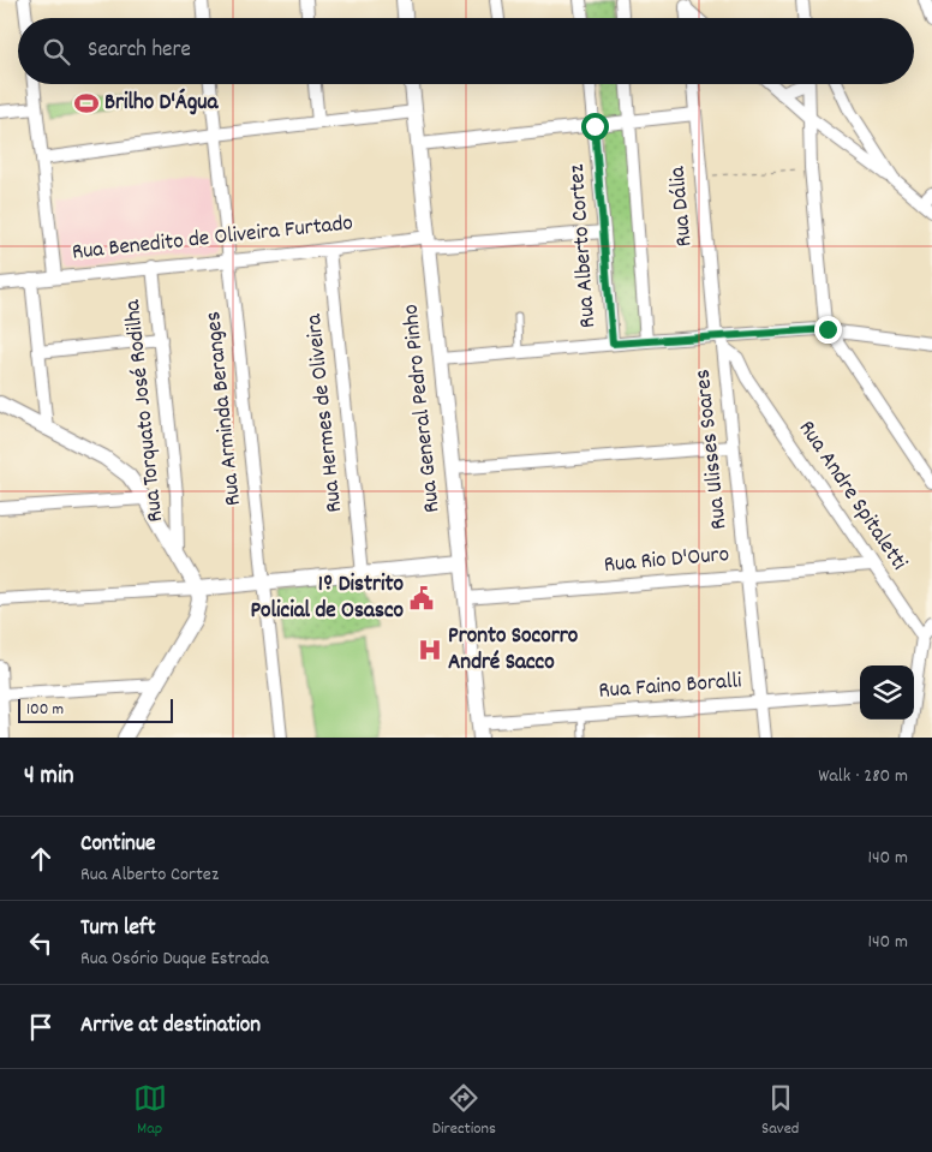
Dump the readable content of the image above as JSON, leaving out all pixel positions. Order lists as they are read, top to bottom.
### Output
{
  "streets": {
    "street": [
      "Rua Dália",
      "Rua Benedito de Oliveira Furtado",
      "Rua Alberto Cortez",
      "Rua Arminda Beranges",
      "Rua General Pedro Pinho",
      "Rua Torquato José Rodilha",
      "Rua Hermes de Oliveira",
      "Rua Ulisses Soares",
      "Rua Andre Spitaletti",
      "Rua Rio D'Ouro",
      "Rua Faino Boralli"
    ]
  },
  "crossings": [
    ["Rua Dália", "Rua Ulisses Soares"],
    ["Rua Dália", "Rua Andre Spitaletti"],
    ["Rua Benedito de Oliveira Furtado", "Rua Alberto Cortez"],
    ["Rua Benedito de Oliveira Furtado", "Rua Arminda Beranges"],
    ["Rua Benedito de Oliveira Furtado", "Rua General Pedro Pinho"],
    ["Rua Benedito de Oliveira Furtado", "Rua Torquato José Rodilha"],
    ["Rua Benedito de Oliveira Furtado", "Rua Hermes de Oliveira"],
    ["Rua General Pedro Pinho", "Rua Rio D'Ouro"],
    ["Rua General Pedro Pinho", "Rua Faino Boralli"],
    ["Rua Ulisses Soares", "Rua Andre Spitaletti"],
    ["Rua Ulisses Soares", "Rua Rio D'Ouro"],
    ["Rua Ulisses Soares", "Rua Faino Boralli"],
    ["Rua Andre Spitaletti", "Rua Rio D'Ouro"]
  ],
  "places": {
    "sports": ["Brilho D'Água"],
    "public building": ["1º Distrito Policial de Osasco"],
    "hospital": ["Pronto Socorro André Sacco"]
  },
  "scale_bar": "100 m",
  "page": {
    "search": "Search here",
    "scale": "100 m",
    "heading": ["4 min", "Walk · 280 m"],
    "list": [
      ["Continue", "Rua Alberto Cortez", "140 m"],
      ["Turn left", "Rua Osório Duque Estrada", "140 m"],
      "Arrive at destination"
    ],
    "nav": ["Map", "Directions", "Saved"]
  }
}
